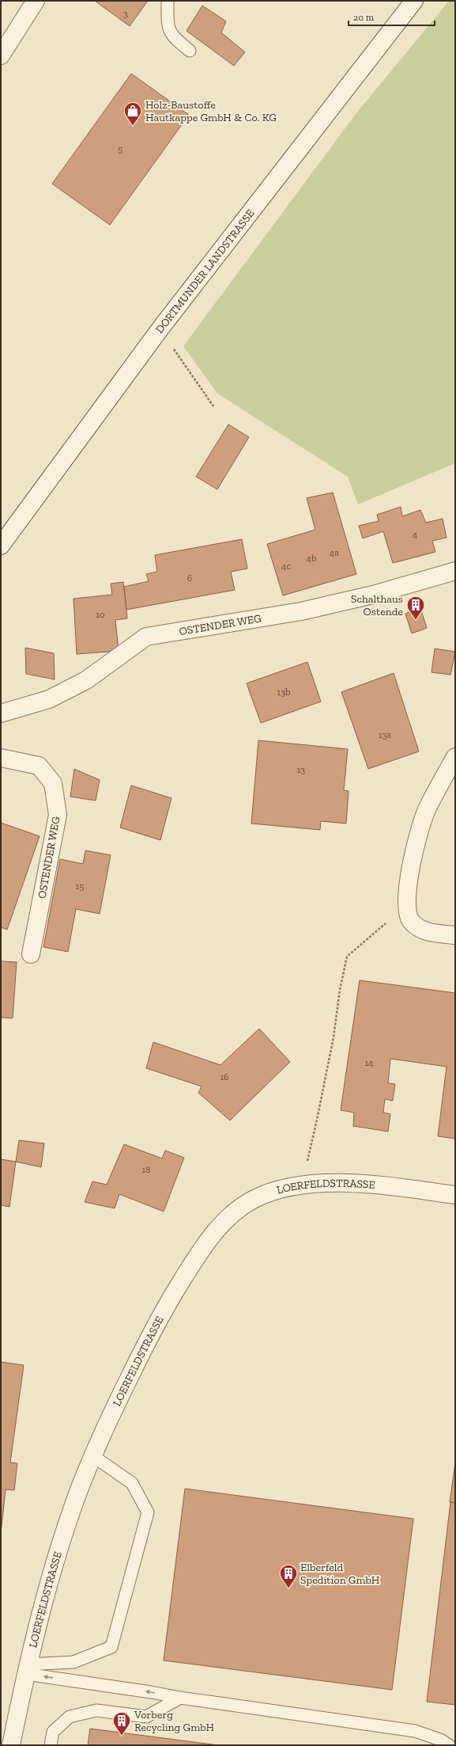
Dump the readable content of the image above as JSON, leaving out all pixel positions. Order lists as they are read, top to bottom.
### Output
{
  "streets": {
    "street": ["DORTMUNDER LANDSTRASSE", "OSTENDER WEG", "LOERFELDSTRASSE"]
  },
  "places": {
    "shop": ["Holz-Baustoffe Hautkappe GmbH & Co. KG"],
    "building": ["Schalthaus Ostende", "Elberfeld Spedition GmbH", "Vorberg Recycling GmbH"]
  },
  "house_numbers": [
    "3",
    "5",
    "4",
    "4a",
    "4b",
    "4c",
    "6",
    "10",
    "13b",
    "13a",
    "13",
    "15",
    "14",
    "16",
    "18"
  ],
  "scale_bar": "20 m"
}
